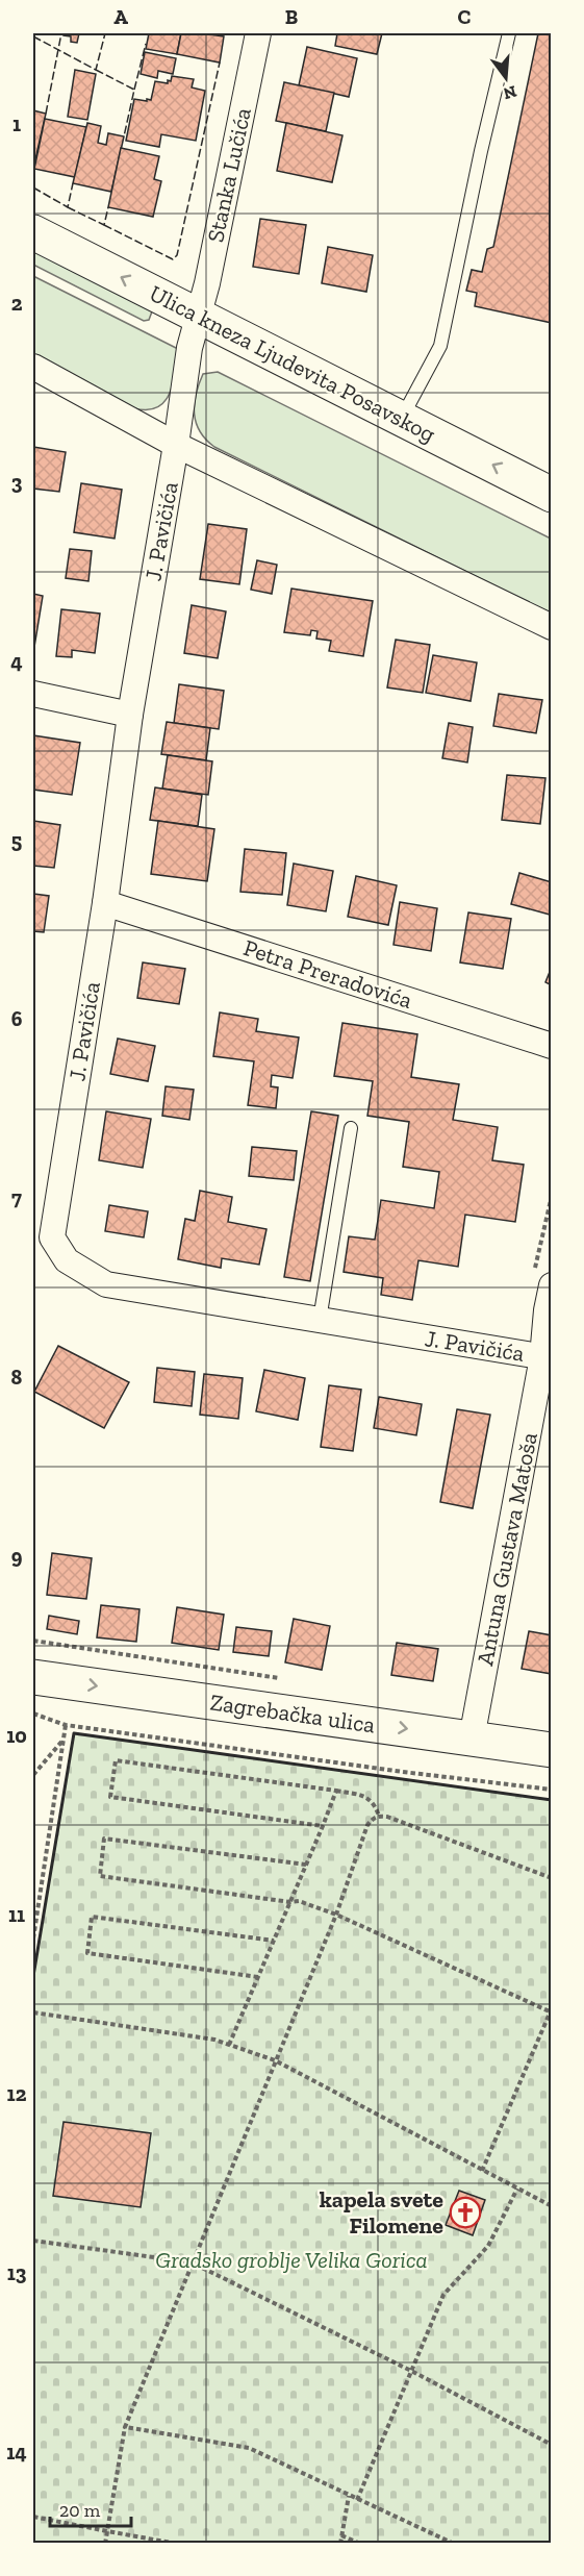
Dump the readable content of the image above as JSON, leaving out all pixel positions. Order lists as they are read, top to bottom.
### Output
{
  "streets": {
    "main road": ["Ulica kneza Ljudevita Posavskog", "Zagrebačka ulica"],
    "street": [
      "Stanka Lučića",
      "J. Pavičića",
      "Petra Preradovića",
      "Antuna Gustava Matoša"
    ]
  },
  "crossings": [
    ["Stanka Lučića", "Ulica kneza Ljudevita Posavskog"],
    ["Stanka Lučića", "J. Pavičića"],
    ["Ulica kneza Ljudevita Posavskog", "J. Pavičića"],
    ["J. Pavičića", "Petra Preradovića"],
    ["J. Pavičića", "Antuna Gustava Matoša"],
    ["Antuna Gustava Matoša", "Zagrebačka ulica"]
  ],
  "one_way": ["Ulica kneza Ljudevita Posavskog", "Zagrebačka ulica"],
  "parks": ["Gradsko groblje Velika Gorica"],
  "places": {
    "church": ["kapela svete Filomene"]
  },
  "scale_bar": "20 m",
  "north": "bottom",
  "grid": {
    "columns": ["A", "B", "C"],
    "rows": [
      "1",
      "2",
      "3",
      "4",
      "5",
      "6",
      "7",
      "8",
      "9",
      "10",
      "11",
      "12",
      "13",
      "14"
    ]
  }
}
